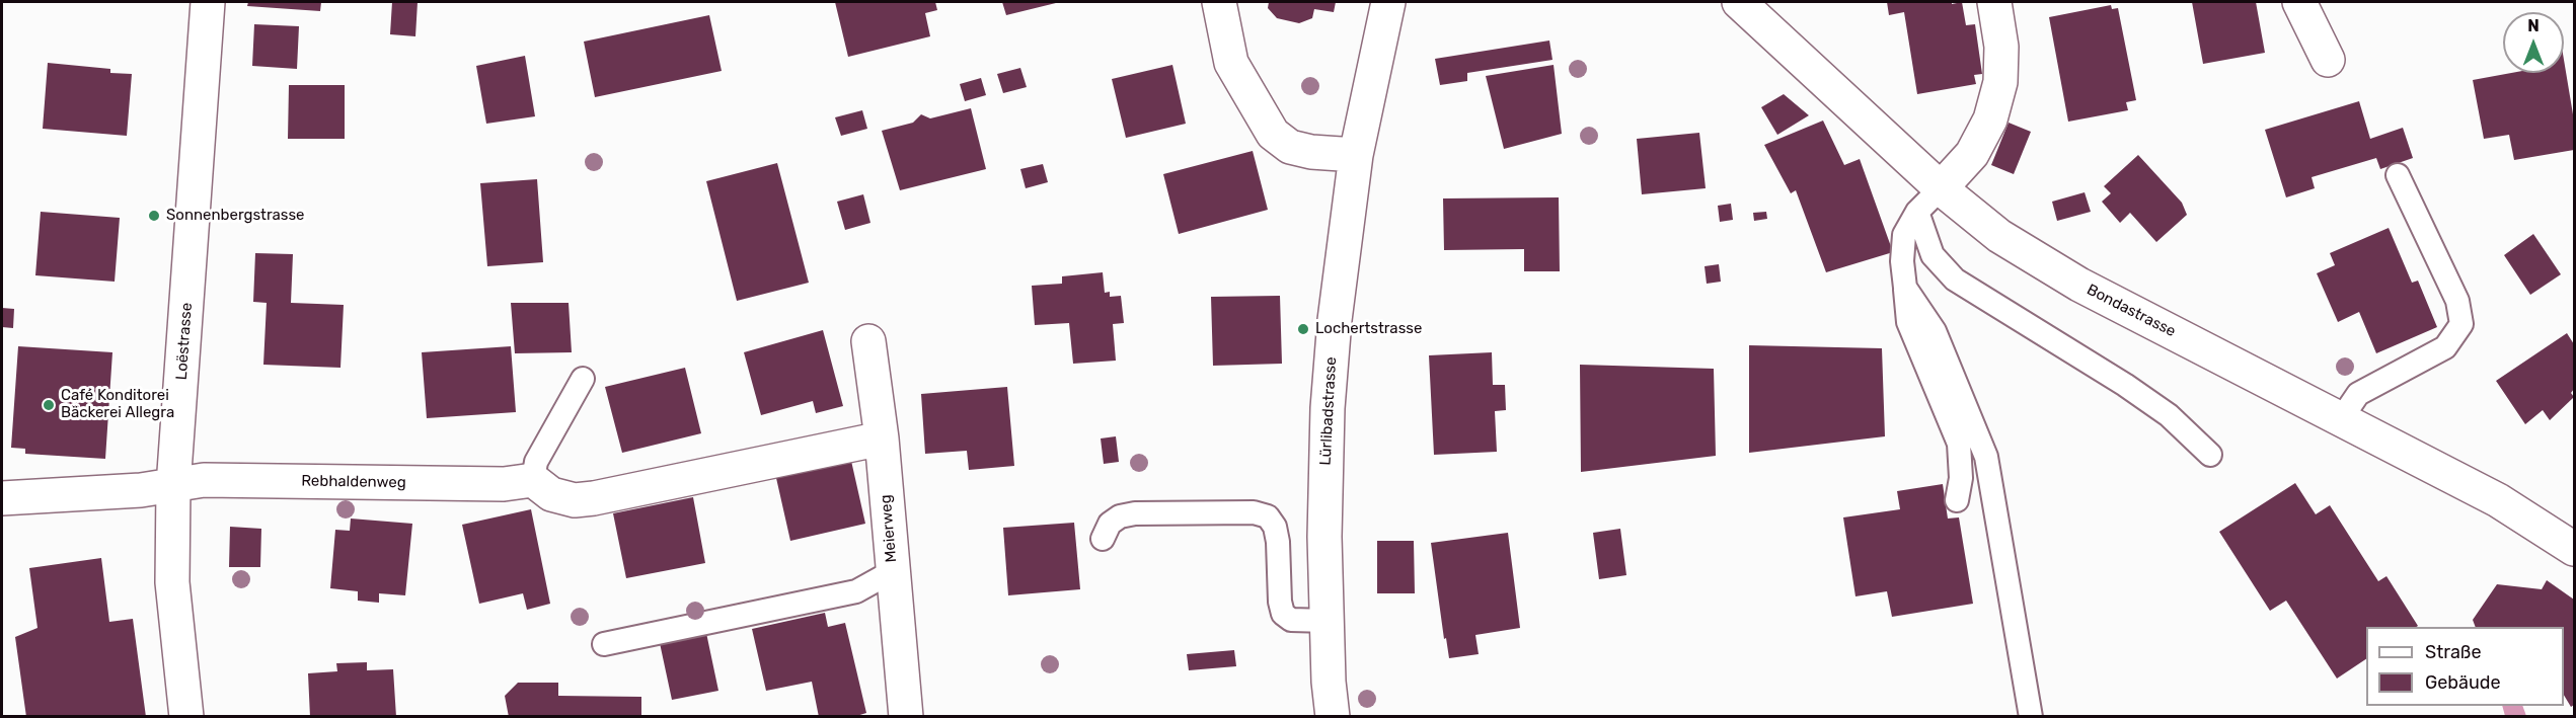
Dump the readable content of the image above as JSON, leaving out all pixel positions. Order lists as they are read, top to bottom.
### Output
{
  "streets": {
    "street": [
      "Bondastrasse",
      "Loëstrasse",
      "Lürlibadstrasse",
      "Rebhaldenweg",
      "Meierweg"
    ]
  },
  "crossings": [
    ["Loëstrasse", "Rebhaldenweg"]
  ],
  "places": ["Sonnenbergstrasse", "Lochertstrasse", "Café Konditorei Bäckerei Allegra"],
  "legend": ["Straße", "Gebäude"],
  "north": "top"
}
